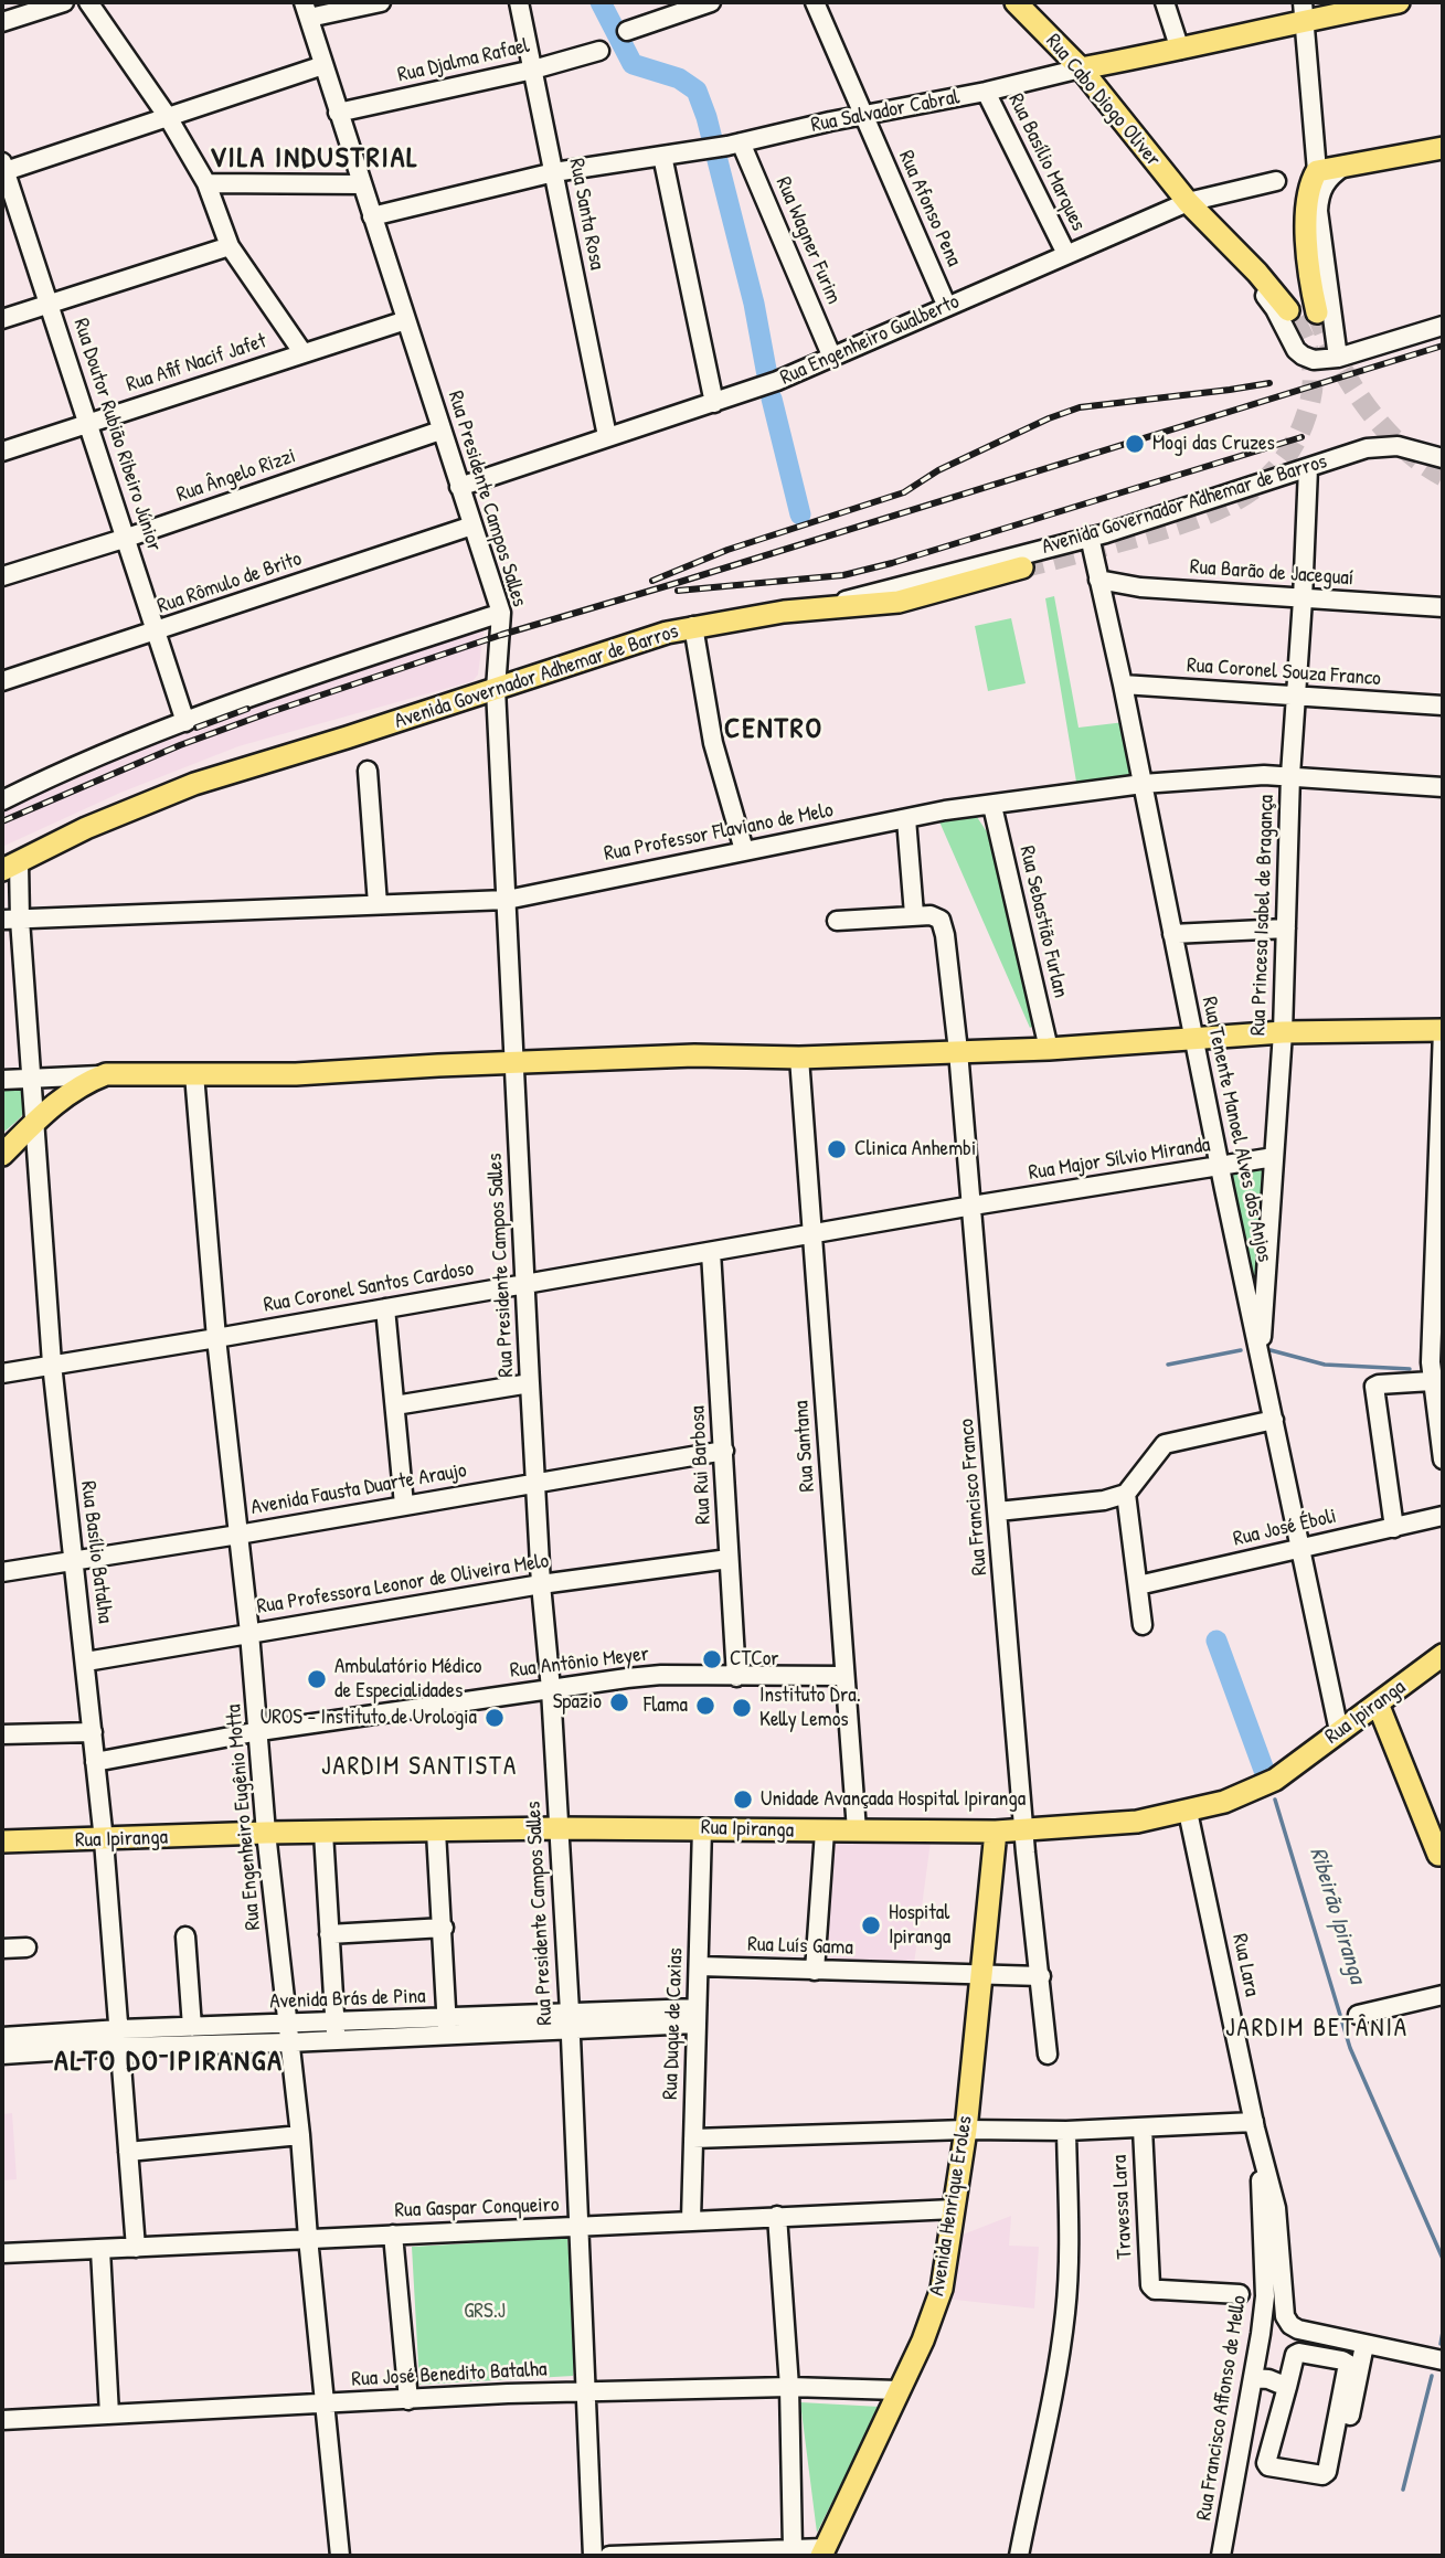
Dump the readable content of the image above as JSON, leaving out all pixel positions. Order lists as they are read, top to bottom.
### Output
{
  "streets": {
    "main road": [
      "Rua Cabo Diogo Oliver",
      "Rua Salvador Cabral",
      "Avenida Governador Adhemar de Barros",
      "Rua Ipiranga",
      "Avenida Henrique Eroles"
    ],
    "street": [
      "Rua Djalma Rafael",
      "Rua Basílio Marques",
      "Rua Afonso Pena",
      "Rua Santa Rosa",
      "Rua Wagner Furim",
      "Rua Engenheiro Gualberto",
      "Rua Afif Nacif Jafet",
      "Rua Doutor Rubião Ribeiro Júnior",
      "Rua Ângelo Rizzi",
      "Rua Presidente Campos Salles",
      "Rua Barão de Jaceguaí",
      "Rua Rômulo de Brito",
      "Rua Coronel Souza Franco",
      "Rua Professor Flaviano de Melo",
      "Rua Princesa Isabel de Bragança",
      "Rua Sebastião Furlan",
      "Rua Tenente Manoel Alves dos Anjos",
      "Rua Major Sílvio Miranda",
      "Rua Coronel Santos Cardoso",
      "Rua Santana",
      "Rua Rui Barbosa",
      "Avenida Fausta Duarte Araujo",
      "Rua Francisco Franco",
      "Rua José Éboli",
      "Rua Basílio Batalha",
      "Rua Professora Leonor de Oliveira Melo",
      "Rua Antônio Meyer",
      "Rua Engenheiro Eugênio Motta",
      "Rua Luís Gama",
      "Rua Lara",
      "Avenida Brás de Pina",
      "Rua Duque de Caxias",
      "Travessa Lara",
      "Rua Gaspar Conqueiro",
      "Rua José Benedito Batalha",
      "Rua Francisco Affonso de Mello"
    ]
  },
  "crossings": [
    ["Rua Djalma Rafael", "Rua Santa Rosa"],
    ["Rua Djalma Rafael", "Rua Presidente Campos Salles"],
    ["Rua Cabo Diogo Oliver", "Rua Salvador Cabral"],
    ["Rua Cabo Diogo Oliver", "Rua Engenheiro Gualberto"],
    ["Rua Salvador Cabral", "Rua Basílio Marques"],
    ["Rua Salvador Cabral", "Rua Afonso Pena"],
    ["Rua Salvador Cabral", "Rua Santa Rosa"],
    ["Rua Salvador Cabral", "Rua Wagner Furim"],
    ["Rua Salvador Cabral", "Rua Presidente Campos Salles"],
    ["Rua Basílio Marques", "Rua Engenheiro Gualberto"],
    ["Rua Afonso Pena", "Rua Engenheiro Gualberto"],
    ["Rua Santa Rosa", "Rua Engenheiro Gualberto"],
    ["Rua Wagner Furim", "Rua Engenheiro Gualberto"],
    ["Rua Engenheiro Gualberto", "Rua Presidente Campos Salles"],
    ["Rua Afif Nacif Jafet", "Rua Doutor Rubião Ribeiro Júnior"],
    ["Rua Afif Nacif Jafet", "Rua Presidente Campos Salles"],
    ["Rua Doutor Rubião Ribeiro Júnior", "Rua Ângelo Rizzi"],
    ["Rua Doutor Rubião Ribeiro Júnior", "Rua Rômulo de Brito"],
    ["Rua Ângelo Rizzi", "Rua Presidente Campos Salles"],
    ["Rua Presidente Campos Salles", "Avenida Governador Adhemar de Barros"],
    ["Rua Presidente Campos Salles", "Rua Rômulo de Brito"],
    ["Rua Presidente Campos Salles", "Rua Professor Flaviano de Melo"],
    ["Rua Presidente Campos Salles", "Rua Coronel Santos Cardoso"],
    ["Rua Presidente Campos Salles", "Avenida Fausta Duarte Araujo"],
    ["Rua Presidente Campos Salles", "Rua Professora Leonor de Oliveira Melo"],
    ["Rua Presidente Campos Salles", "Rua Antônio Meyer"],
    ["Rua Presidente Campos Salles", "Rua Ipiranga"],
    ["Rua Presidente Campos Salles", "Avenida Brás de Pina"],
    ["Rua Presidente Campos Salles", "Rua Gaspar Conqueiro"],
    ["Rua Presidente Campos Salles", "Rua José Benedito Batalha"],
    ["Avenida Governador Adhemar de Barros", "Rua Princesa Isabel de Bragança"],
    ["Avenida Governador Adhemar de Barros", "Rua Tenente Manoel Alves dos Anjos"],
    ["Avenida Governador Adhemar de Barros", "Rua Basílio Batalha"],
    ["Rua Barão de Jaceguaí", "Rua Princesa Isabel de Bragança"],
    ["Rua Barão de Jaceguaí", "Rua Tenente Manoel Alves dos Anjos"],
    ["Rua Coronel Souza Franco", "Rua Princesa Isabel de Bragança"],
    ["Rua Coronel Souza Franco", "Rua Tenente Manoel Alves dos Anjos"],
    ["Rua Professor Flaviano de Melo", "Rua Princesa Isabel de Bragança"],
    ["Rua Professor Flaviano de Melo", "Rua Sebastião Furlan"],
    ["Rua Professor Flaviano de Melo", "Rua Tenente Manoel Alves dos Anjos"],
    ["Rua Professor Flaviano de Melo", "Rua Basílio Batalha"],
    ["Rua Princesa Isabel de Bragança", "Rua Tenente Manoel Alves dos Anjos"],
    ["Rua Princesa Isabel de Bragança", "Rua Major Sílvio Miranda"],
    ["Rua Tenente Manoel Alves dos Anjos", "Rua Major Sílvio Miranda"],
    ["Rua Tenente Manoel Alves dos Anjos", "Rua José Éboli"],
    ["Rua Tenente Manoel Alves dos Anjos", "Rua Ipiranga"],
    ["Rua Major Sílvio Miranda", "Rua Coronel Santos Cardoso"],
    ["Rua Major Sílvio Miranda", "Rua Francisco Franco"],
    ["Rua Coronel Santos Cardoso", "Rua Santana"],
    ["Rua Coronel Santos Cardoso", "Rua Rui Barbosa"],
    ["Rua Coronel Santos Cardoso", "Rua Francisco Franco"],
    ["Rua Coronel Santos Cardoso", "Rua Basílio Batalha"],
    ["Rua Coronel Santos Cardoso", "Rua Engenheiro Eugênio Motta"],
    ["Rua Santana", "Rua Antônio Meyer"],
    ["Rua Santana", "Rua Ipiranga"],
    ["Rua Rui Barbosa", "Avenida Fausta Duarte Araujo"],
    ["Rua Rui Barbosa", "Rua Professora Leonor de Oliveira Melo"],
    ["Rua Rui Barbosa", "Rua Antônio Meyer"],
    ["Avenida Fausta Duarte Araujo", "Rua Basílio Batalha"],
    ["Avenida Fausta Duarte Araujo", "Rua Engenheiro Eugênio Motta"],
    ["Rua Francisco Franco", "Rua Ipiranga"],
    ["Rua Francisco Franco", "Rua Luís Gama"],
    ["Rua Basílio Batalha", "Rua Professora Leonor de Oliveira Melo"],
    ["Rua Basílio Batalha", "Rua Antônio Meyer"],
    ["Rua Basílio Batalha", "Rua Ipiranga"],
    ["Rua Basílio Batalha", "Avenida Brás de Pina"],
    ["Rua Basílio Batalha", "Rua Gaspar Conqueiro"],
    ["Rua Professora Leonor de Oliveira Melo", "Rua Engenheiro Eugênio Motta"],
    ["Rua Antônio Meyer", "Rua Engenheiro Eugênio Motta"],
    ["Rua Ipiranga", "Rua Engenheiro Eugênio Motta"],
    ["Rua Ipiranga", "Rua Lara"],
    ["Rua Ipiranga", "Rua Duque de Caxias"],
    ["Rua Ipiranga", "Avenida Henrique Eroles"],
    ["Rua Engenheiro Eugênio Motta", "Avenida Brás de Pina"],
    ["Rua Engenheiro Eugênio Motta", "Rua Gaspar Conqueiro"],
    ["Rua Engenheiro Eugênio Motta", "Rua José Benedito Batalha"],
    ["Rua Luís Gama", "Rua Duque de Caxias"],
    ["Rua Luís Gama", "Avenida Henrique Eroles"],
    ["Rua Lara", "Rua Francisco Affonso de Mello"],
    ["Avenida Brás de Pina", "Rua Duque de Caxias"],
    ["Rua Duque de Caxias", "Rua Gaspar Conqueiro"],
    ["Avenida Henrique Eroles", "Rua Gaspar Conqueiro"],
    ["Avenida Henrique Eroles", "Rua José Benedito Batalha"]
  ],
  "districts": [
    "VILA INDUSTRIAL",
    "CENTRO",
    "JARDIM SANTISTA",
    "JARDIM BETÂNIA",
    "ALTO DO IPIRANGA"
  ],
  "water": ["Ribeirão Ipiranga"],
  "parks": ["GRS.J"],
  "places": [
    "Mogi das Cruzes",
    "Clinica Anhembi",
    "CTCor",
    "Ambulatório Médico de Especialidades",
    "Spazio",
    "Flama",
    "Instituto Dra. Kelly Lemos",
    "UROS - Instituto de Urologia",
    "Unidade Avançada Hospital Ipiranga",
    "Hospital Ipiranga"
  ]
}
